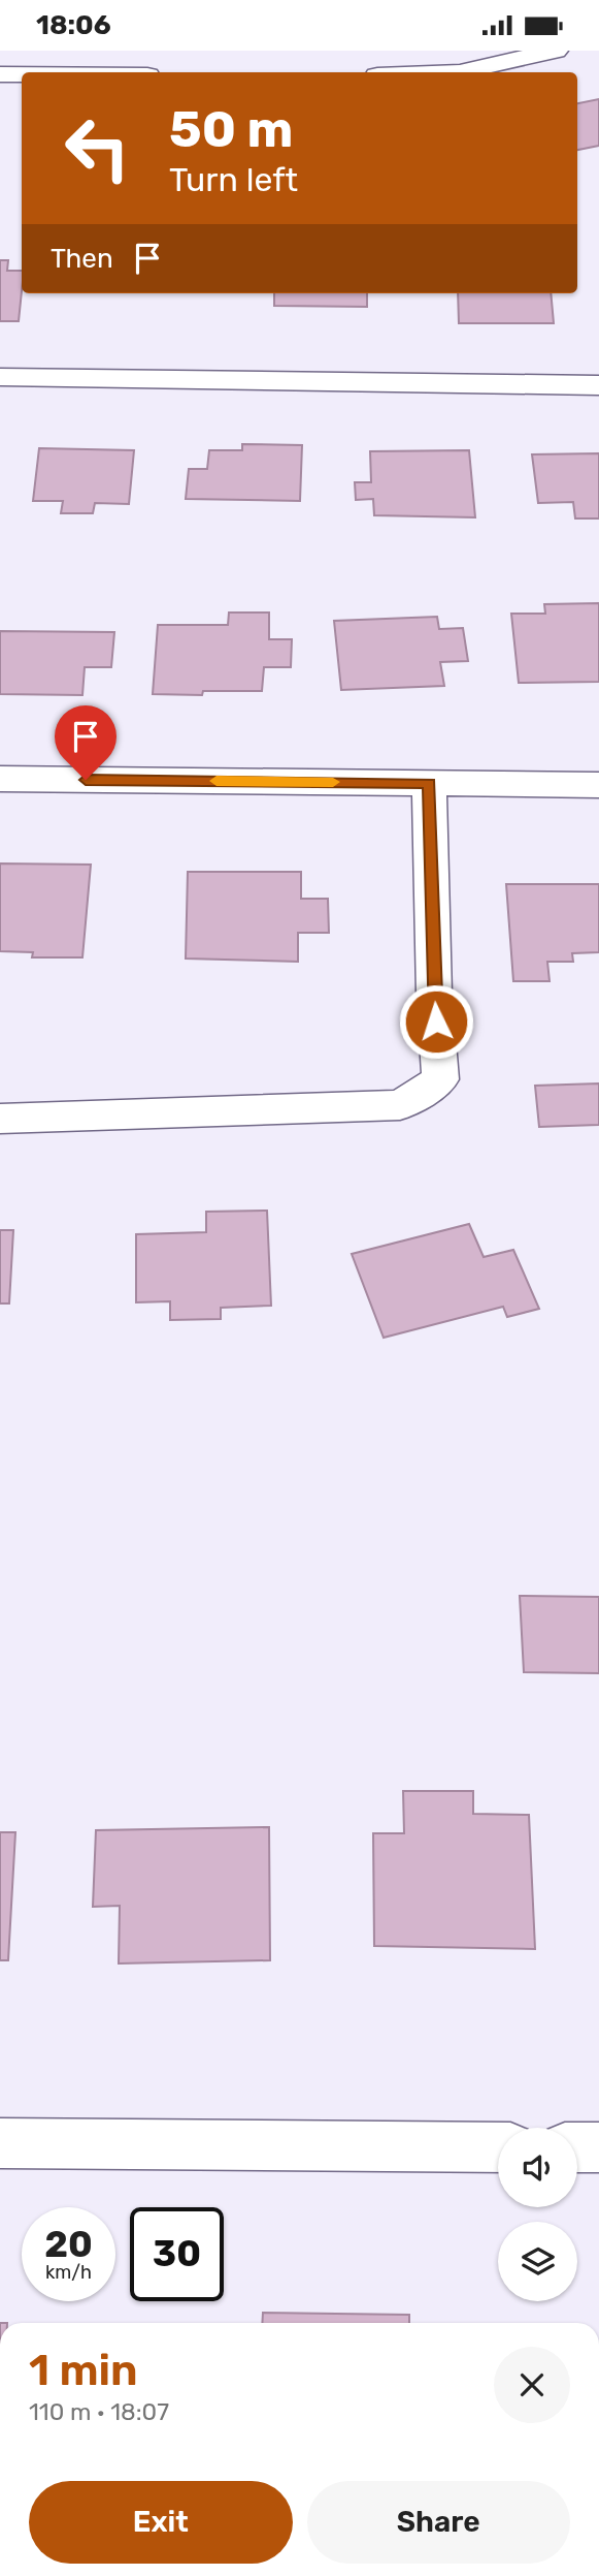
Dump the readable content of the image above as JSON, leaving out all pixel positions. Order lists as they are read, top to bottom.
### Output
{
  "page": {
    "status": "18:06",
    "turn": ["50 m", "Turn left"],
    "then": "Then",
    "speed": "20 km/h",
    "limit": "30",
    "heading": ["1 min", "110 m · 18:07"],
    "buttons": ["Exit", "Share"]
  }
}
